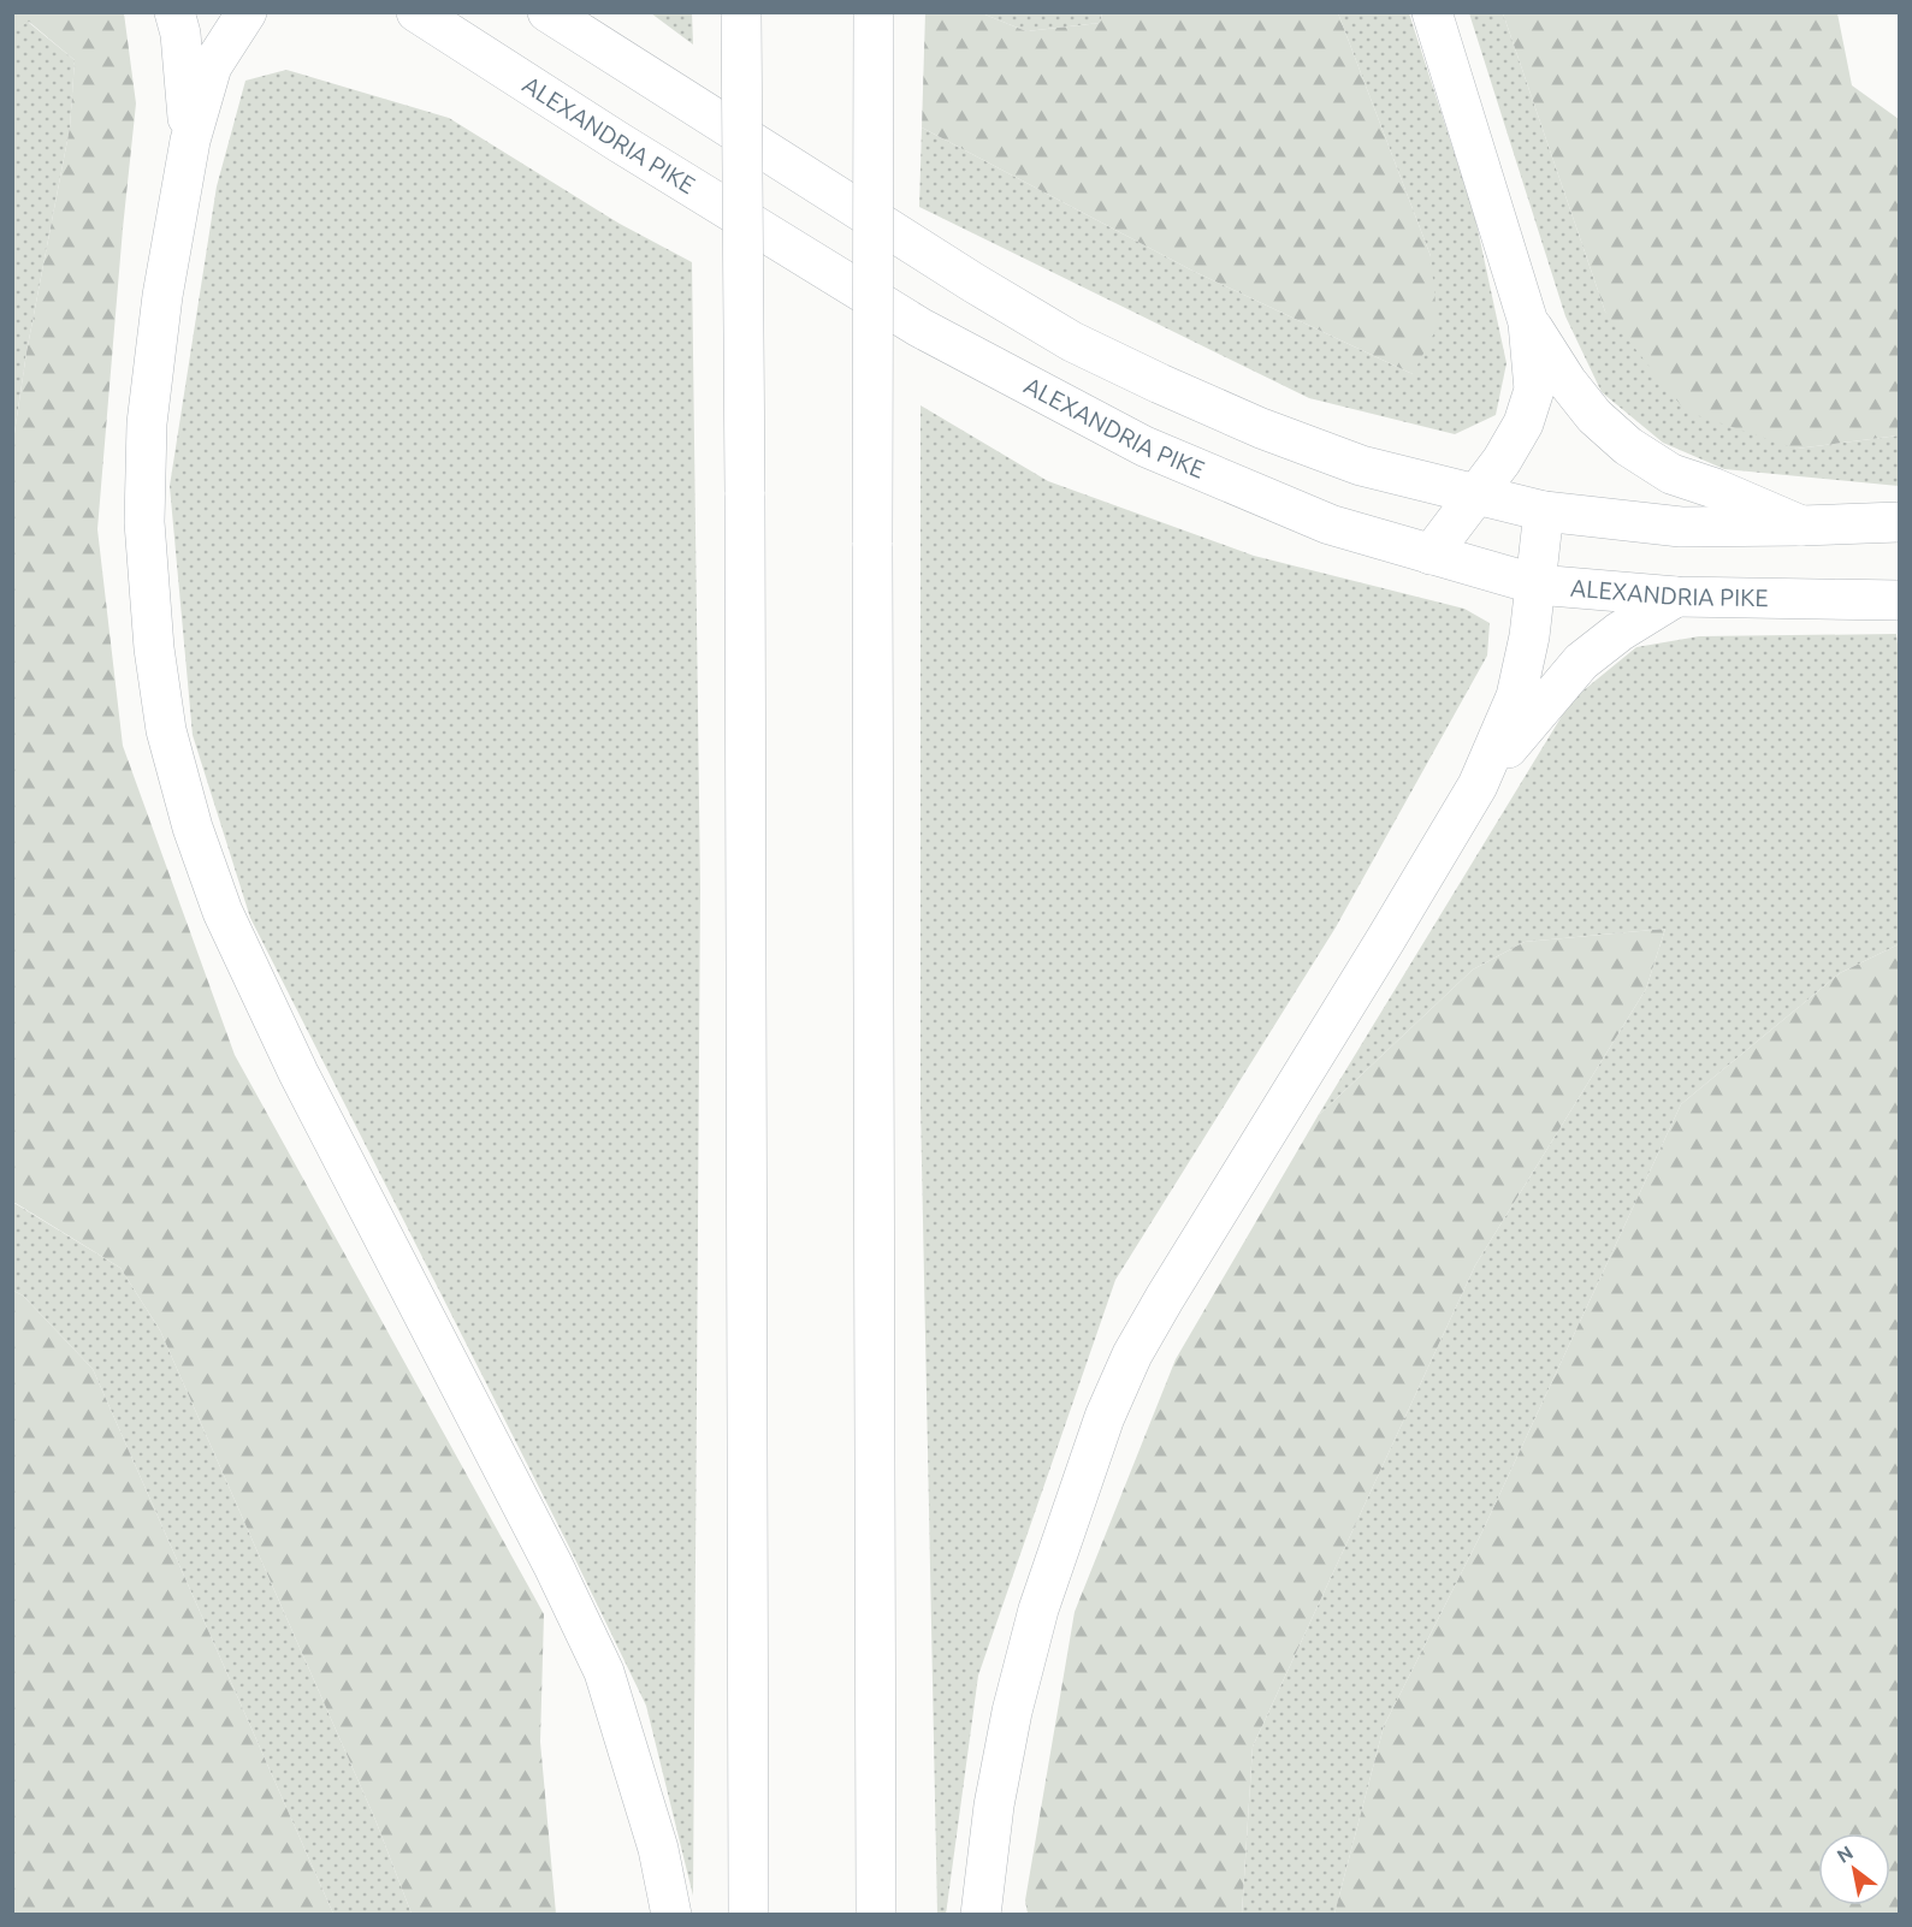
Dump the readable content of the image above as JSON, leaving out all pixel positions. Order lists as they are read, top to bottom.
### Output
{
  "streets": {
    "main road": ["ALEXANDRIA PIKE"]
  },
  "north": "top left"
}
